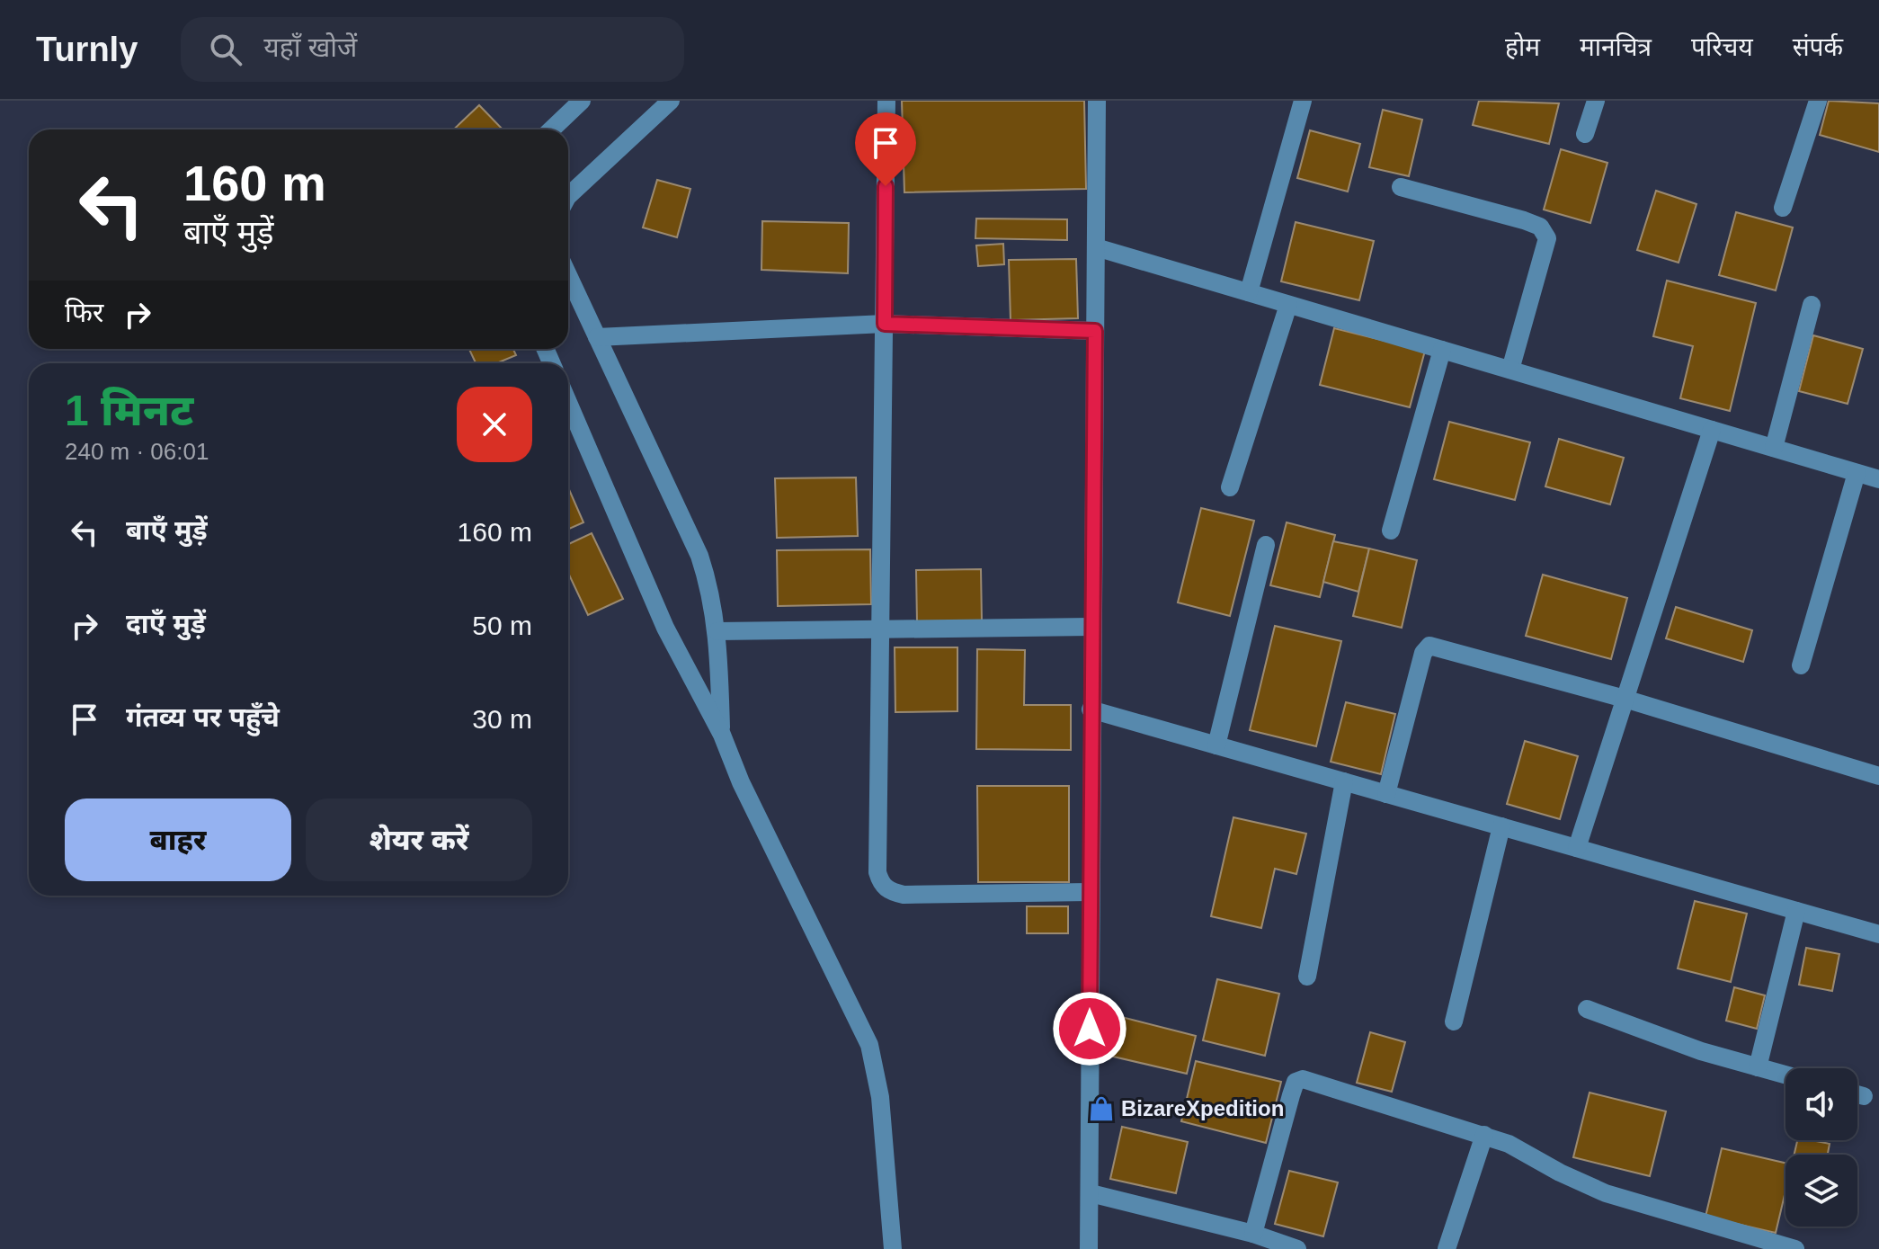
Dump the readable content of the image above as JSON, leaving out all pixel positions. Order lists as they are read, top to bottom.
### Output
{
  "places": {
    "shop": ["BizareXpedition"]
  },
  "page": {
    "header": "Turnly",
    "search": "यहाँ खोजें",
    "nav": [
      "होम",
      "मानचित्र",
      "परिचय",
      "संपर्क"
    ],
    "turn": ["160 m", "बाएँ मुड़ें"],
    "then": "फिर",
    "heading": ["1 मिनट", "240 m · 06:01"],
    "list": [
      {
        "name": "बाएँ मुड़ें",
        "value": "160 m"
      },
      {
        "name": "दाएँ मुड़ें",
        "value": "50 m"
      },
      {
        "name": "गंतव्य पर पहुँचे",
        "value": "30 m"
      }
    ],
    "buttons": ["बाहर", "शेयर करें"]
  }
}
